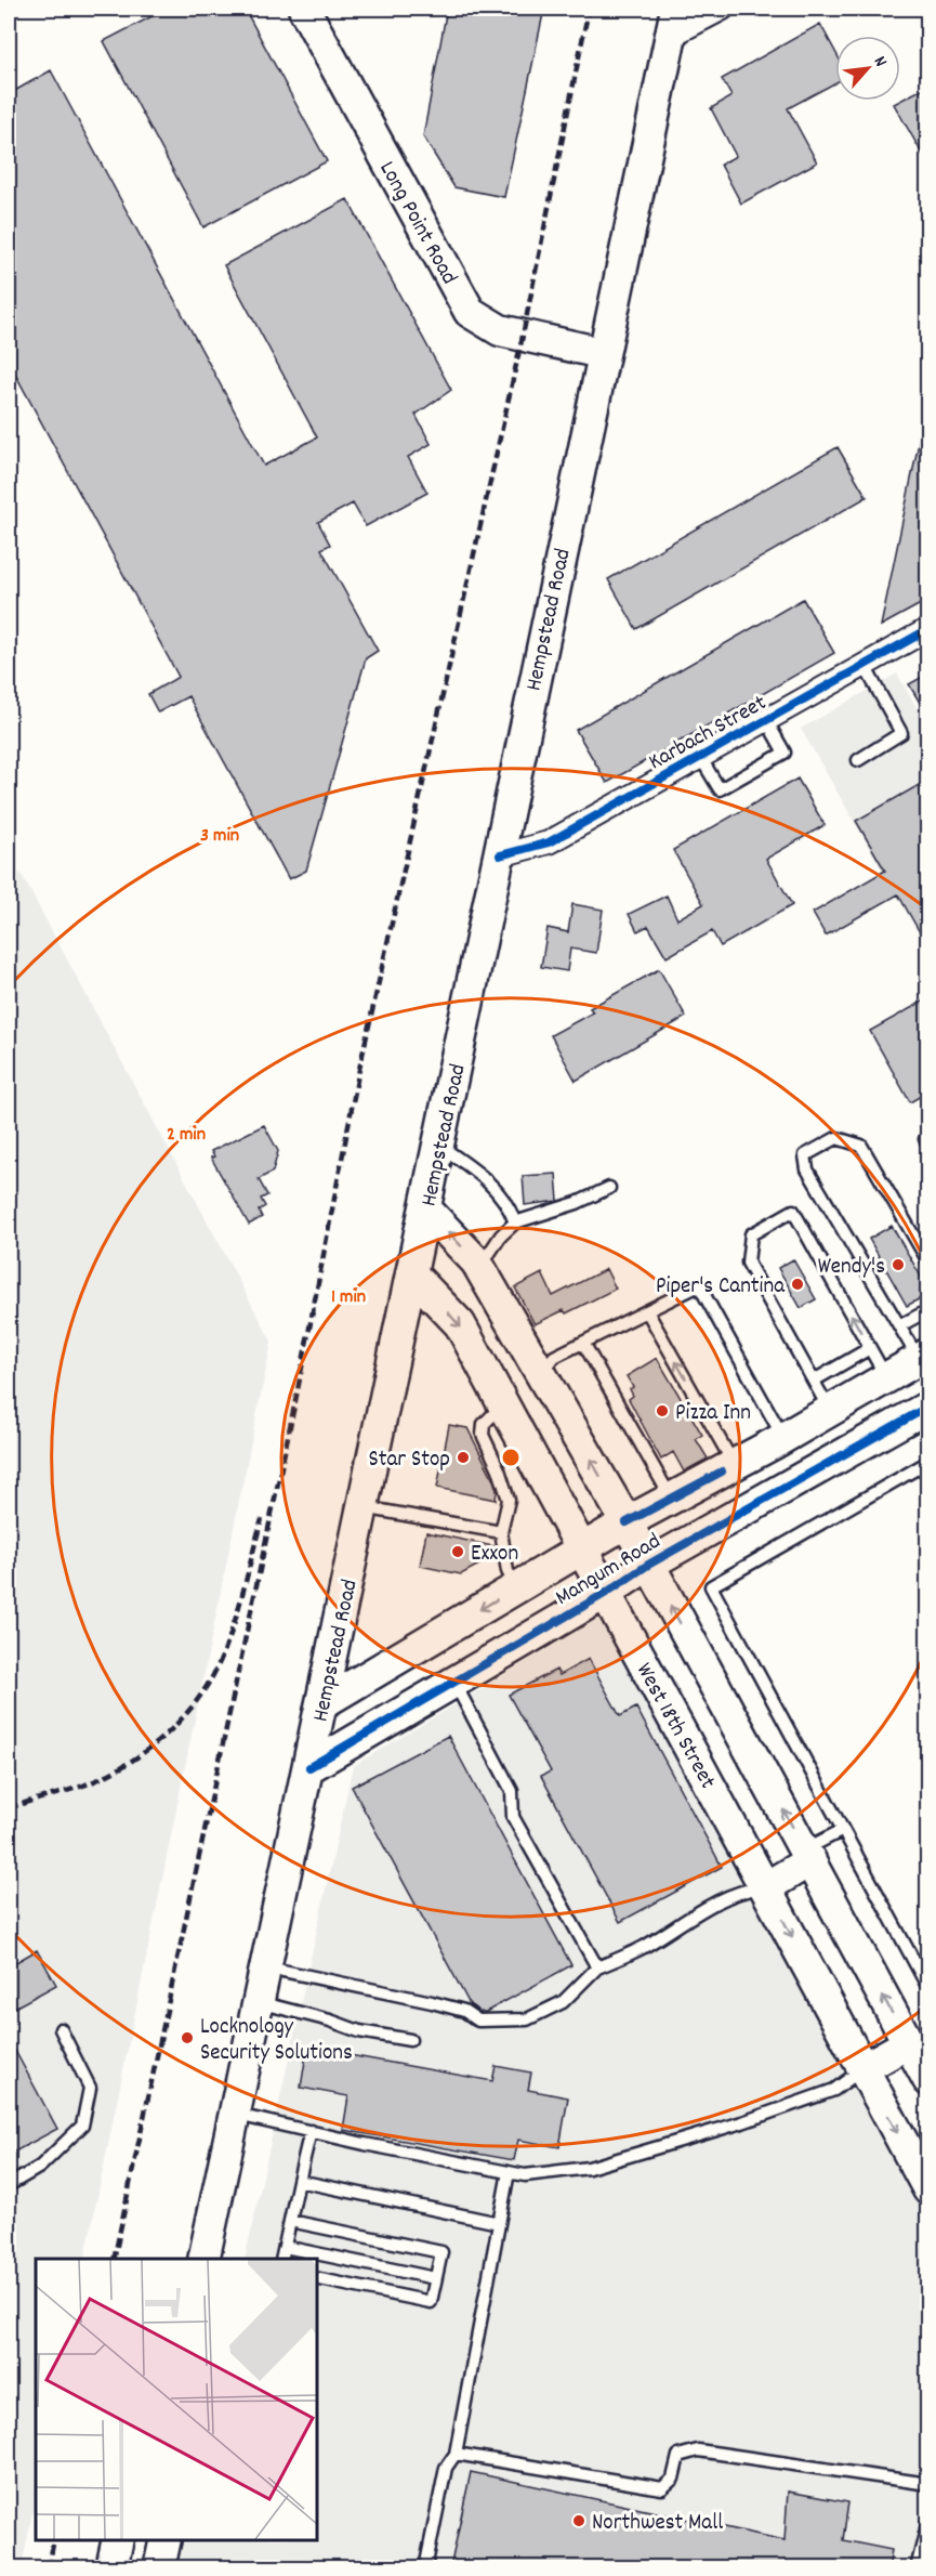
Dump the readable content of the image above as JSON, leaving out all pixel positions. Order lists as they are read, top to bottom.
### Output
{
  "streets": {
    "main road": [
      "Long Point Road",
      "Hempstead Road",
      "Mangum Road",
      "West 18th Street"
    ],
    "street": ["Karbach Street"]
  },
  "crossings": [
    ["Long Point Road", "Hempstead Road"],
    ["Hempstead Road", "Karbach Street"],
    ["Hempstead Road", "Mangum Road"],
    ["Hempstead Road", "West 18th Street"],
    ["Mangum Road", "West 18th Street"]
  ],
  "places": [
    "Wendy's",
    "Piper's Cantina",
    "Pizza Inn",
    "Star Stop",
    "Exxon",
    "Locknology Security Solutions",
    "Northwest Mall"
  ],
  "north": "top right",
  "rings": ["3 min", "2 min", "1 min"]
}
